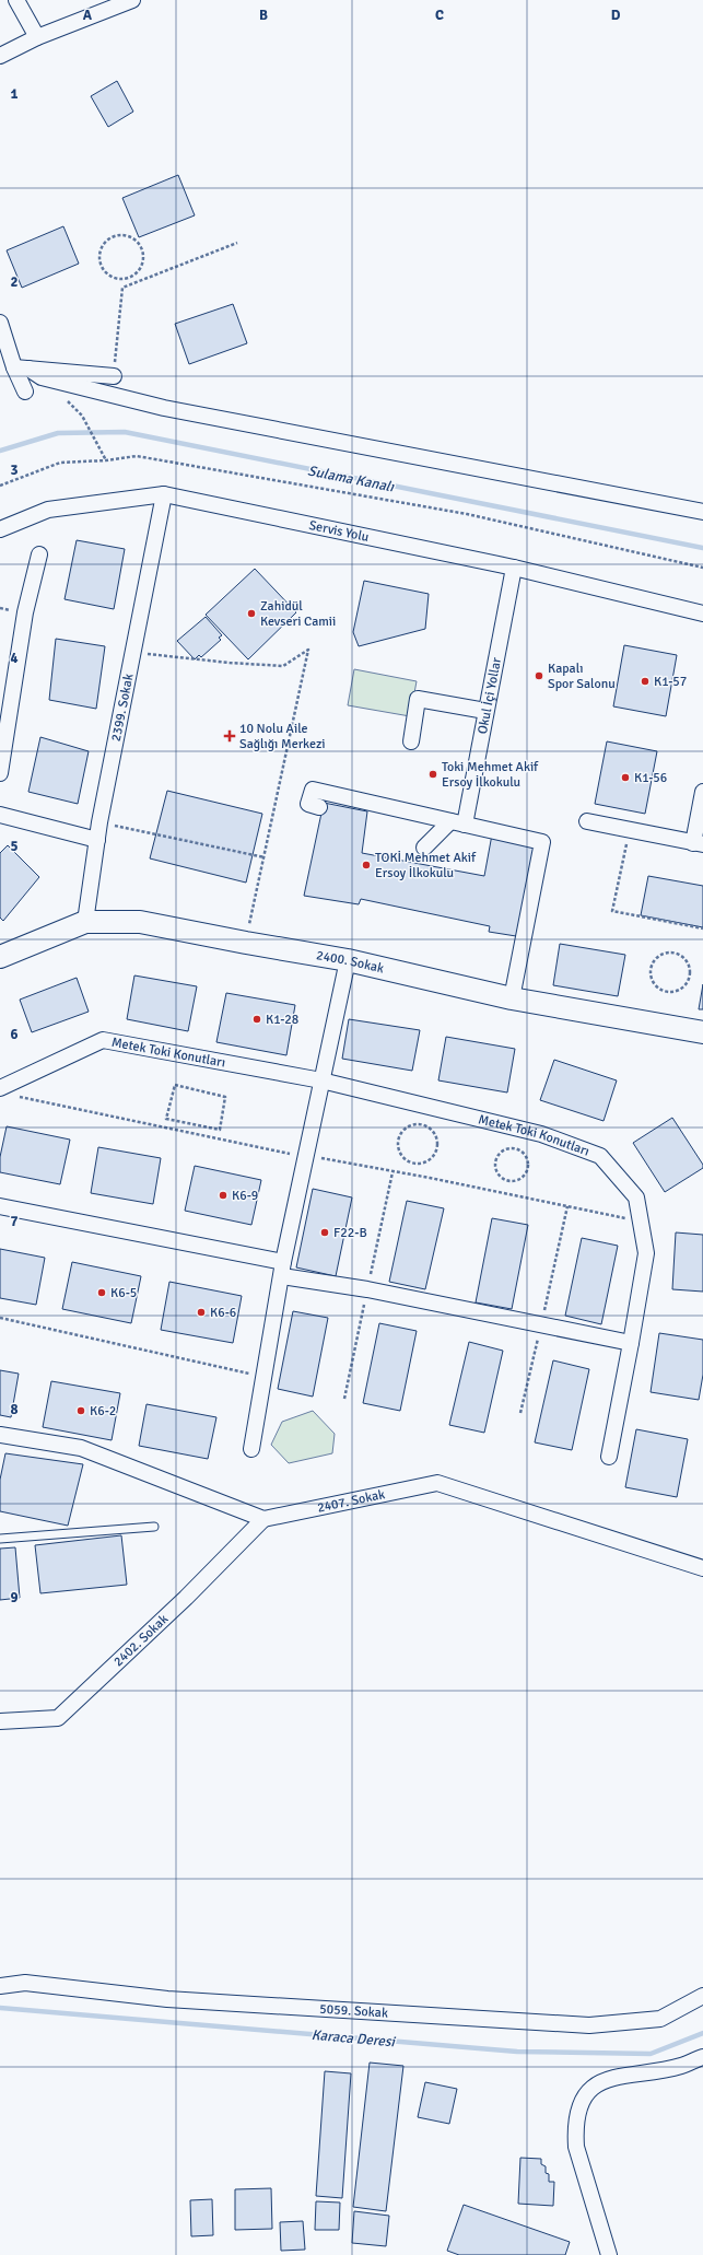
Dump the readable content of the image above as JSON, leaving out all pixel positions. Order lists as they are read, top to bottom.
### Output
{
  "streets": {
    "main road": ["2400. Sokak"],
    "street": [
      "Servis Yolu",
      "Okul İçi Yollar",
      "2399. Sokak",
      "Metek Toki Konutları",
      "2407. Sokak",
      "2402. Sokak",
      "5059. Sokak"
    ]
  },
  "crossings": [
    ["Servis Yolu", "Okul İçi Yollar"],
    ["Servis Yolu", "2399. Sokak"],
    ["2399. Sokak", "2400. Sokak"],
    ["2407. Sokak", "2402. Sokak"]
  ],
  "water": ["Sulama Kanalı", "Karaca Deresi"],
  "places": {
    "other": [
      "Zahidül Kevseri Camii",
      "Kapalı Spor Salonu",
      "K1-57",
      "Toki Mehmet Akif Ersoy İlkokulu",
      "K1-56",
      "TOKİ Mehmet Akif Ersoy İlkokulu",
      "K1-28",
      "K6-9",
      "F22-B",
      "K6-5",
      "K6-6",
      "K6-2"
    ],
    "health": ["10 Nolu Aile Sağlığı Merkezi"]
  },
  "grid": {
    "columns": [
      "A",
      "B",
      "C",
      "D"
    ],
    "rows": [
      "1",
      "2",
      "3",
      "4",
      "5",
      "6",
      "7",
      "8",
      "9"
    ]
  }
}
